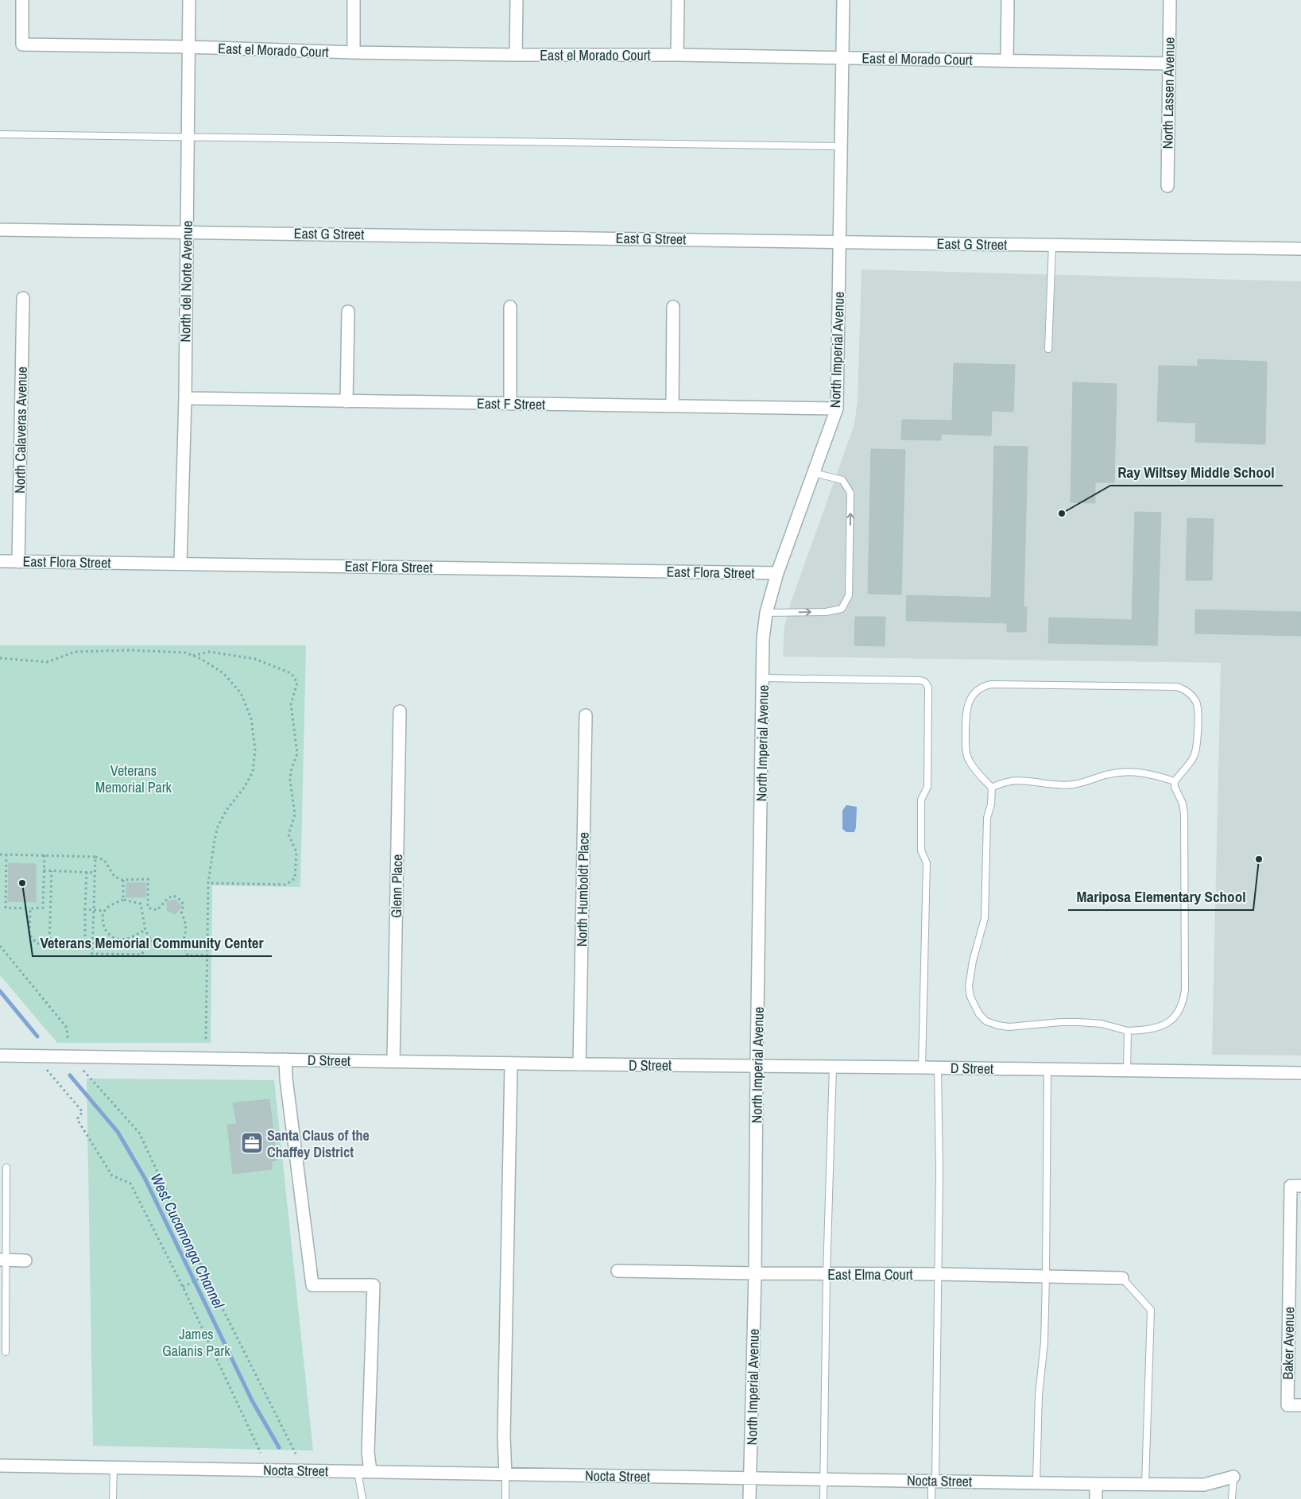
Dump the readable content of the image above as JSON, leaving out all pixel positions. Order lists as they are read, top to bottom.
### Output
{
  "streets": {
    "street": [
      "East el Morado Court",
      "North Lassen Avenue",
      "East G Street",
      "North del Norte Avenue",
      "North Imperial Avenue",
      "East F Street",
      "North Calaveras Avenue",
      "East Flora Street",
      "Glenn Place",
      "North Humboldt Place",
      "D Street",
      "East Elma Court",
      "Baker Avenue",
      "Nocta Street"
    ]
  },
  "crossings": [
    ["East el Morado Court", "North Lassen Avenue"],
    ["East el Morado Court", "North del Norte Avenue"],
    ["East el Morado Court", "North Imperial Avenue"],
    ["East G Street", "North del Norte Avenue"],
    ["East G Street", "North Imperial Avenue"],
    ["North del Norte Avenue", "East F Street"],
    ["North del Norte Avenue", "East Flora Street"],
    ["North Imperial Avenue", "East F Street"],
    ["North Imperial Avenue", "East Flora Street"],
    ["North Imperial Avenue", "D Street"],
    ["North Imperial Avenue", "East Elma Court"],
    ["North Imperial Avenue", "Nocta Street"],
    ["North Calaveras Avenue", "East Flora Street"],
    ["Glenn Place", "D Street"],
    ["North Humboldt Place", "D Street"]
  ],
  "water": ["West Cucamonga Channel"],
  "parks": ["Veterans Memorial Park", "James Galanis Park"],
  "places": {
    "other": ["Ray Wiltsey Middle School", "Mariposa Elementary School", "Veterans Memorial Community Center"],
    "office": ["Santa Claus of the Chaffey District"]
  }
}
